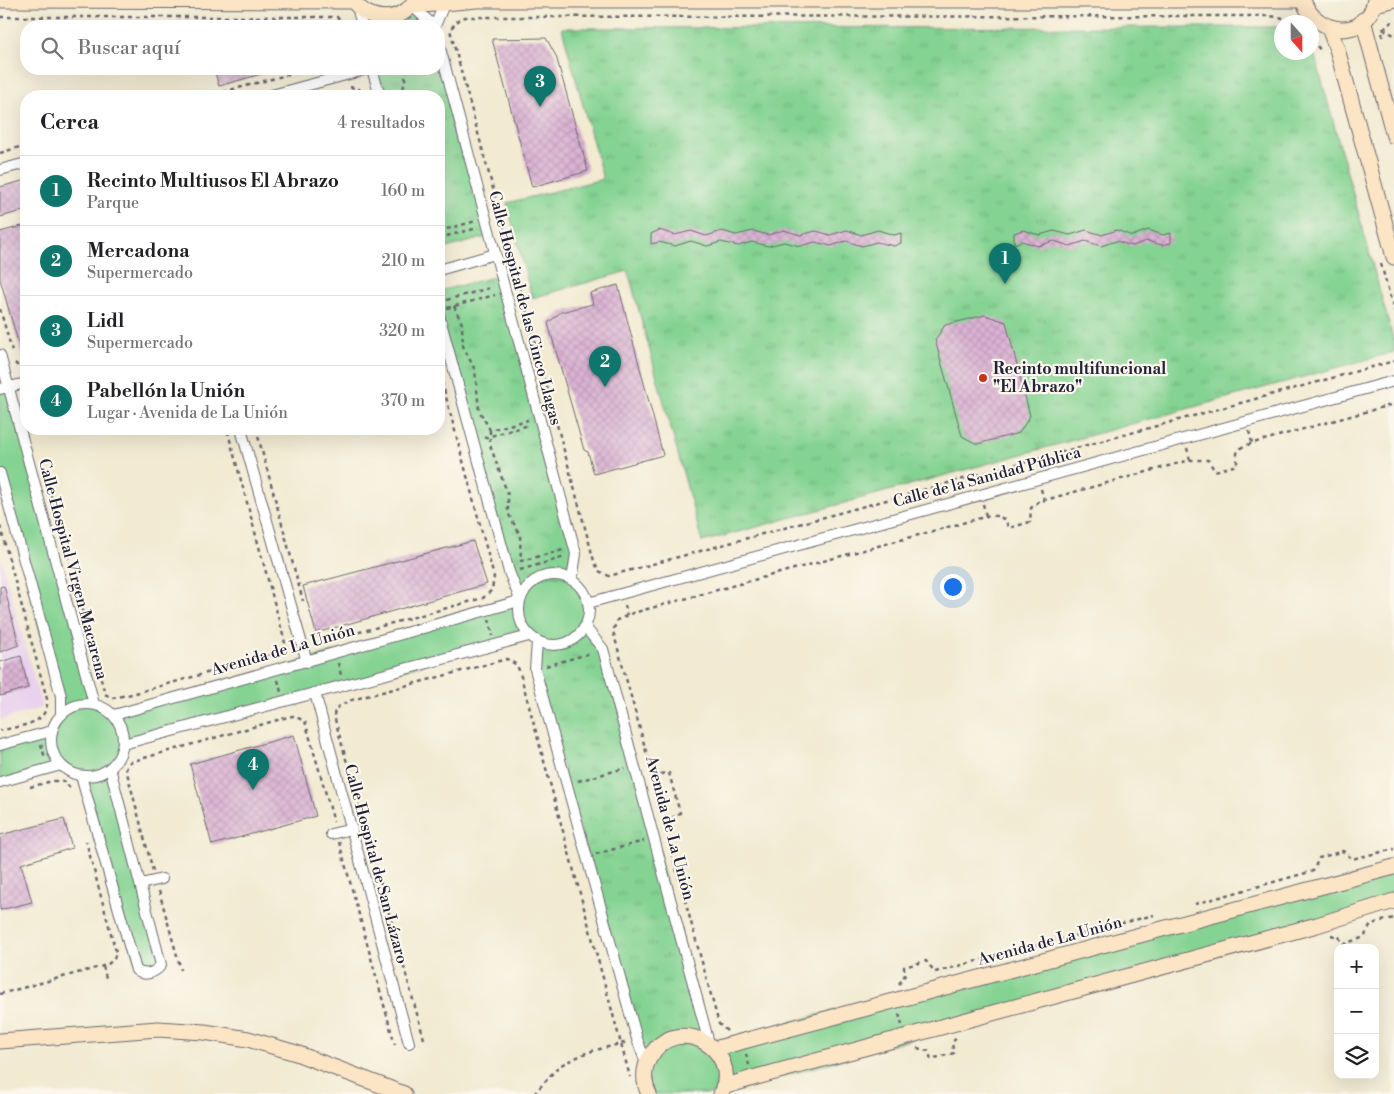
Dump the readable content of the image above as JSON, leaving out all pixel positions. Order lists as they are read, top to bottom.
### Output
{
  "streets": {
    "main road": ["Avenida de La Unión"],
    "street": [
      "Calle Hospital de las Cinco Llagas",
      "Calle de la Sanidad Pública",
      "Calle Hospital Virgen Macarena",
      "Calle Hospital de San Lázaro"
    ]
  },
  "crossings": [
    ["Calle Hospital de las Cinco Llagas", "Calle de la Sanidad Pública"],
    ["Calle Hospital de las Cinco Llagas", "Avenida de La Unión"],
    ["Calle de la Sanidad Pública", "Avenida de La Unión"],
    ["Calle Hospital Virgen Macarena", "Avenida de La Unión"]
  ],
  "places": ["Recinto multifuncional \"El Abrazo\""],
  "north": "bottom",
  "page": {
    "search": "Buscar aquí",
    "pins": [
      "3",
      "1",
      "2",
      "4"
    ],
    "heading": ["Cerca", "4 resultados"],
    "list": [
      {
        "mark": "1",
        "name": "Recinto Multiusos El Abrazo",
        "note": "Parque",
        "value": "160 m"
      },
      {
        "mark": "2",
        "name": "Mercadona",
        "note": "Supermercado",
        "value": "210 m"
      },
      {
        "mark": "3",
        "name": "Lidl",
        "note": "Supermercado",
        "value": "320 m"
      },
      {
        "mark": "4",
        "name": "Pabellón la Unión",
        "note": "Lugar · Avenida de La Unión",
        "value": "370 m"
      }
    ],
    "map_buttons": ["+", "−"]
  }
}
